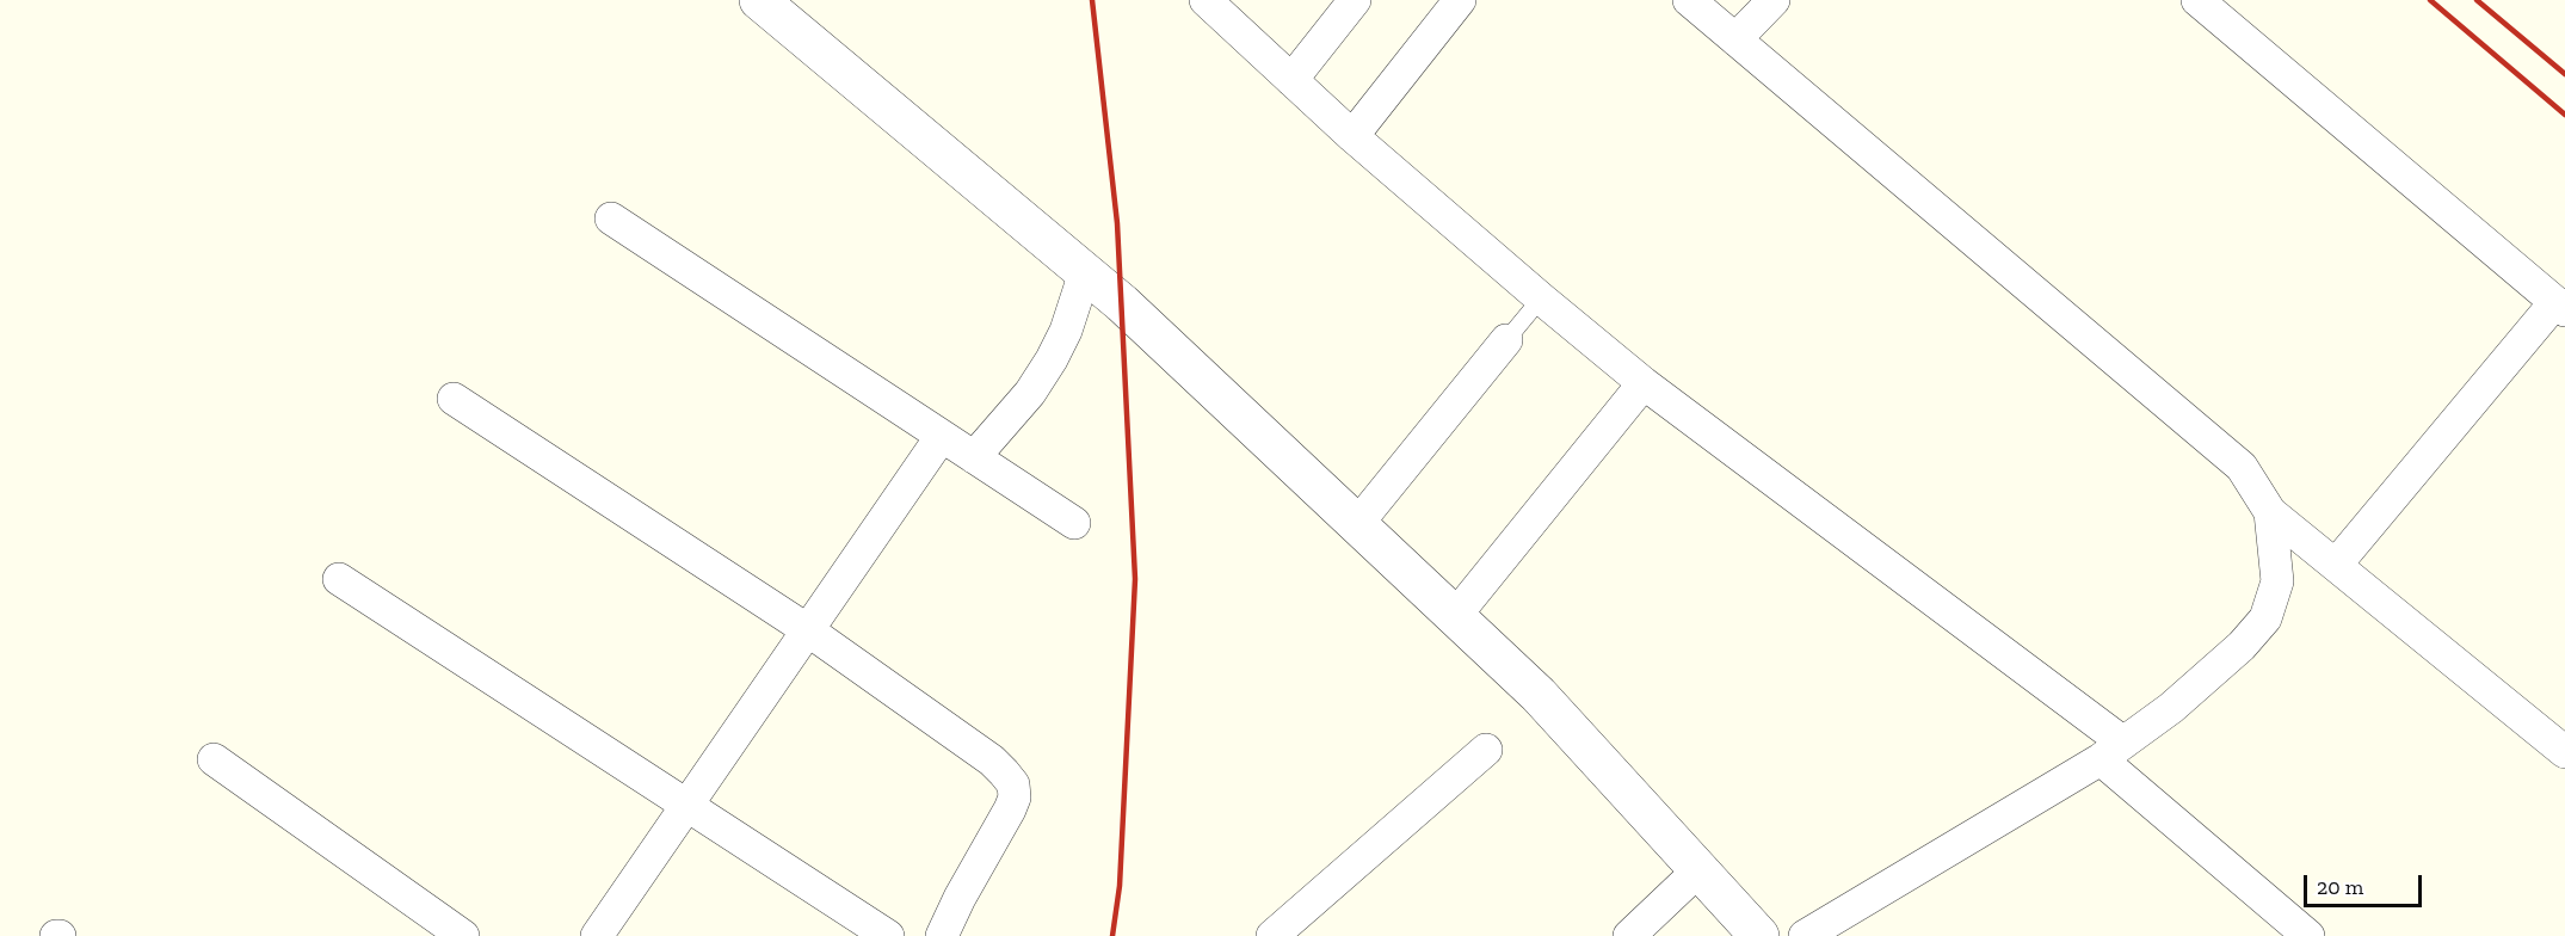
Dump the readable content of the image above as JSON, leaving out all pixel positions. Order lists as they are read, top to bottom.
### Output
{
  "scale_bar": "20 m"
}
